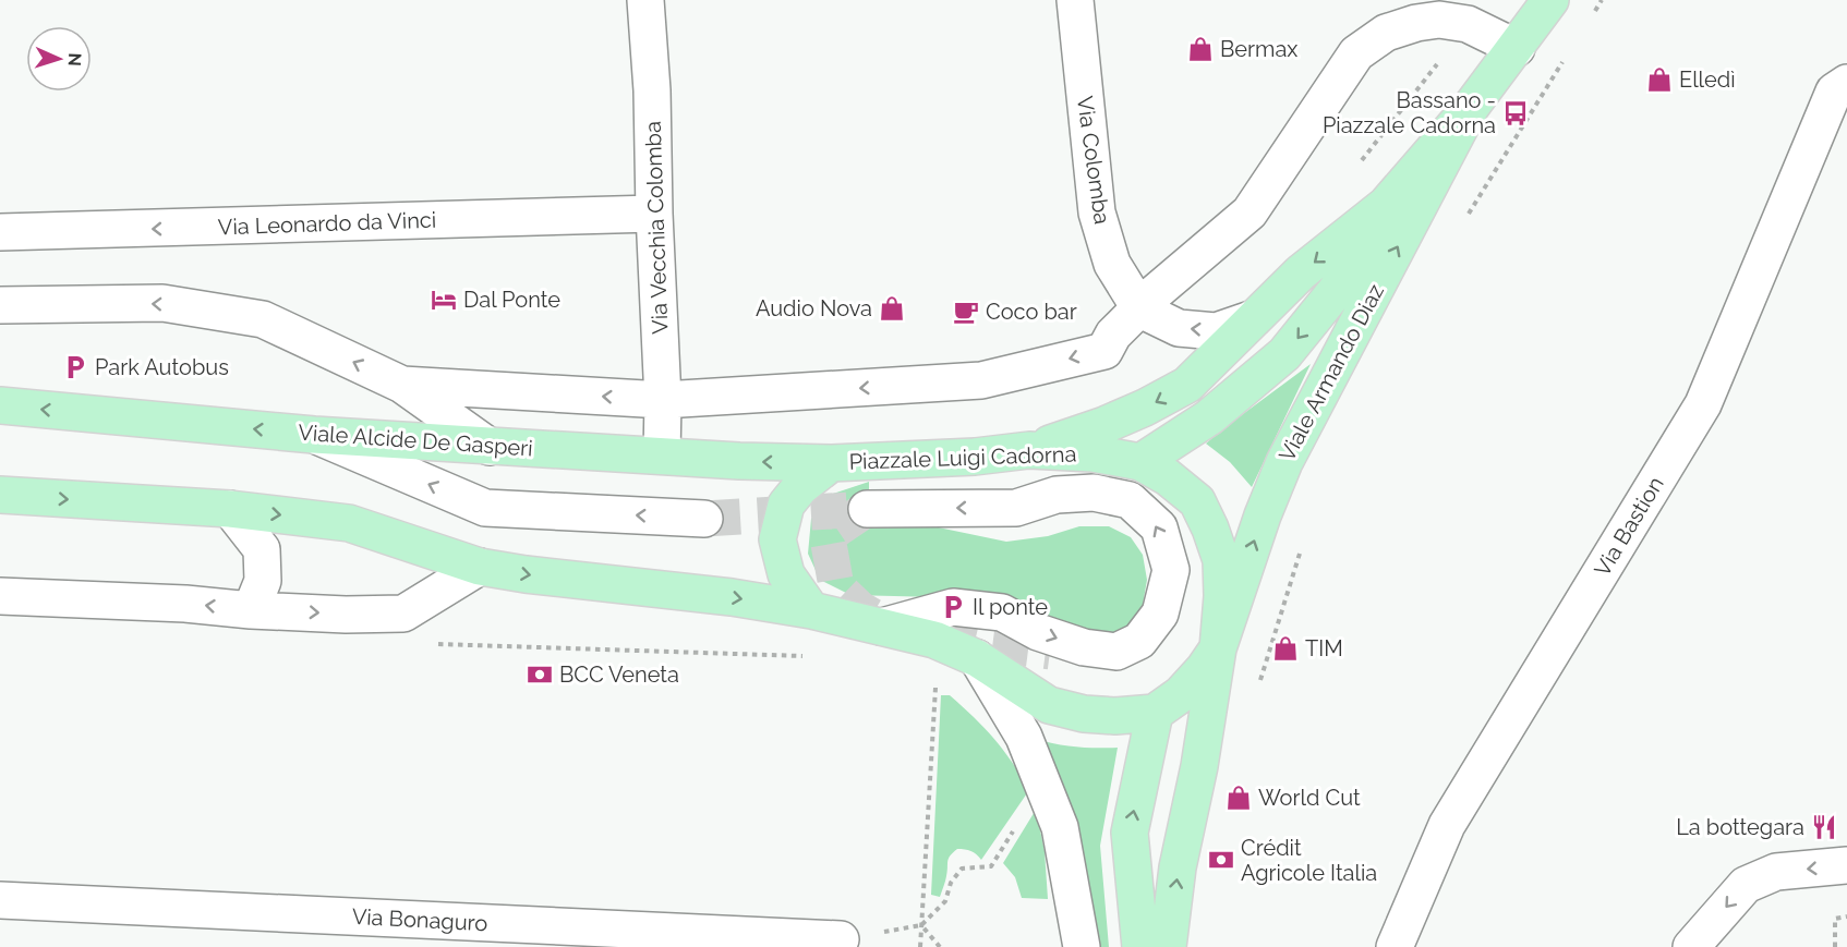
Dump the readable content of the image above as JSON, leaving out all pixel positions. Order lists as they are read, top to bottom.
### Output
{
  "streets": {
    "main road": ["Viale Armando Diaz", "Viale Alcide De Gasperi", "Piazzale Luigi Cadorna"],
    "street": [
      "Via Colomba",
      "Via Leonardo da Vinci",
      "Via Vecchia Colomba",
      "Via Bastion",
      "Via Bonaguro"
    ]
  },
  "crossings": [
    ["Via Leonardo da Vinci", "Via Vecchia Colomba"],
    ["Via Vecchia Colomba", "Viale Alcide De Gasperi"],
    ["Viale Armando Diaz", "Piazzale Luigi Cadorna"],
    ["Viale Alcide De Gasperi", "Piazzale Luigi Cadorna"]
  ],
  "places": {
    "shop": [
      "Bermax",
      "Elledì",
      "Audio Nova",
      "TIM",
      "World Cut"
    ],
    "bus stop": ["Bassano - Piazzale Cadorna"],
    "hotel": ["Dal Ponte"],
    "cafe": ["Coco bar"],
    "parking": ["Park Autobus", "Il ponte"],
    "bank": ["BCC Veneta", "Crédit Agricole Italia"],
    "restaurant": ["La bottegara"]
  },
  "north": "right"
}
